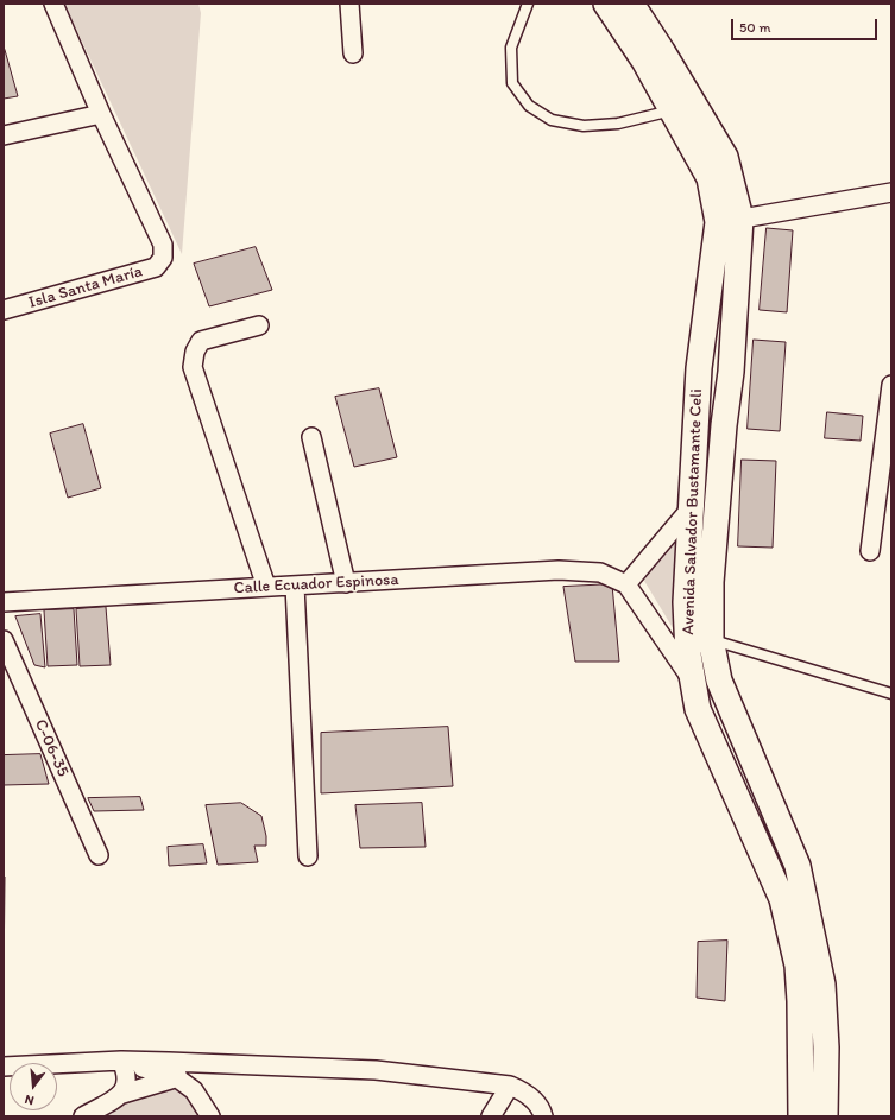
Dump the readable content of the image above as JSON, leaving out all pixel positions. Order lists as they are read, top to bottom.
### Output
{
  "streets": {
    "main road": ["Avenida Salvador Bustamante Celi"],
    "street": ["Isla Santa María", "Calle Ecuador Espinosa", "C-06-35"]
  },
  "scale_bar": "50 m",
  "north": "bottom"
}
